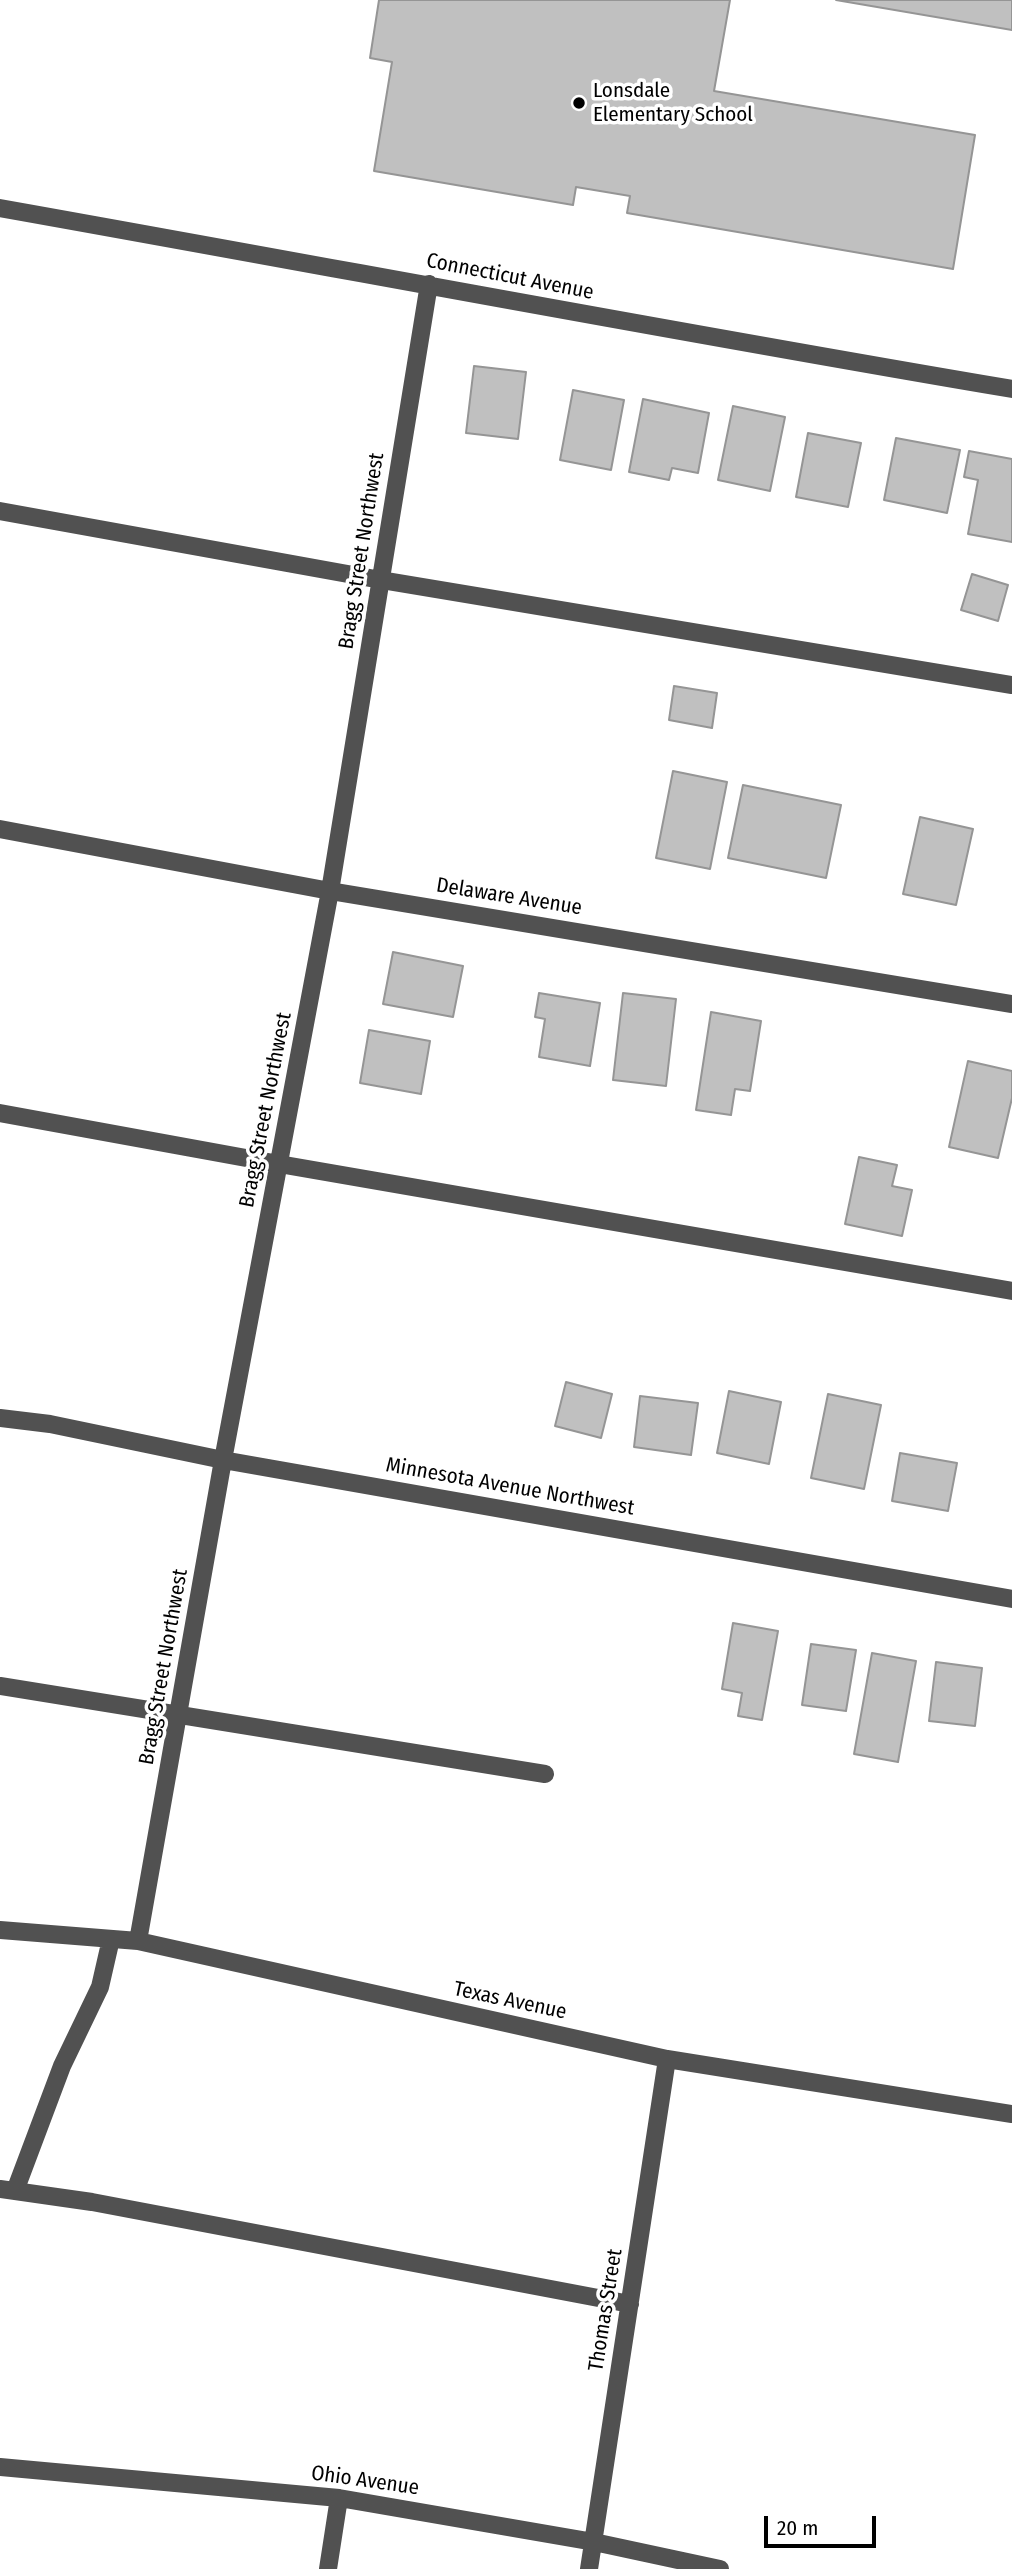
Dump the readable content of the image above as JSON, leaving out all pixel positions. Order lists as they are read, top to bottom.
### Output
{
  "streets": {
    "street": [
      "Connecticut Avenue",
      "Bragg Street Northwest",
      "Delaware Avenue",
      "Minnesota Avenue Northwest",
      "Texas Avenue",
      "Thomas Street",
      "Ohio Avenue"
    ]
  },
  "crossings": [
    ["Connecticut Avenue", "Bragg Street Northwest"],
    ["Bragg Street Northwest", "Delaware Avenue"],
    ["Bragg Street Northwest", "Minnesota Avenue Northwest"],
    ["Bragg Street Northwest", "Texas Avenue"],
    ["Texas Avenue", "Thomas Street"],
    ["Thomas Street", "Ohio Avenue"]
  ],
  "places": ["Lonsdale Elementary School"],
  "scale_bar": "20 m"
}
